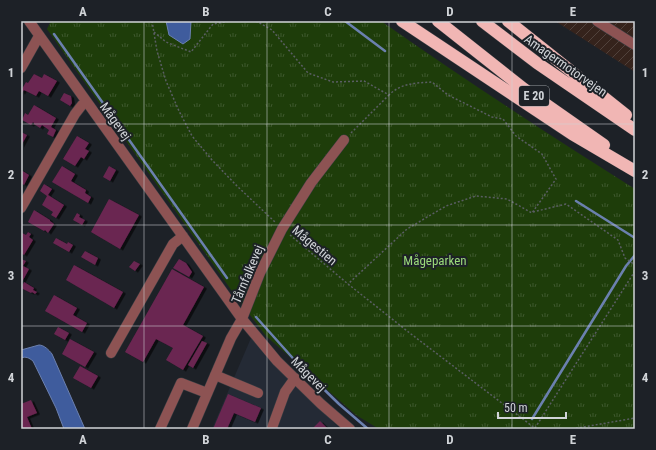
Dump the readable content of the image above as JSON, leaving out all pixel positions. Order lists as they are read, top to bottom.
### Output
{
  "streets": {
    "highway": ["Amagermotorvejen", "E 20"],
    "street": ["Mågevej", "Tårnfalkevej"],
    "path": ["Mågestien"]
  },
  "crossings": [
    ["Mågevej", "Tårnfalkevej"],
    ["Mågestien", "Tårnfalkevej"]
  ],
  "parks": ["Mågeparken"],
  "scale_bar": "50 m",
  "grid": {
    "columns": [
      "A",
      "B",
      "C",
      "D",
      "E"
    ],
    "rows": [
      "1",
      "2",
      "3",
      "4"
    ]
  }
}
